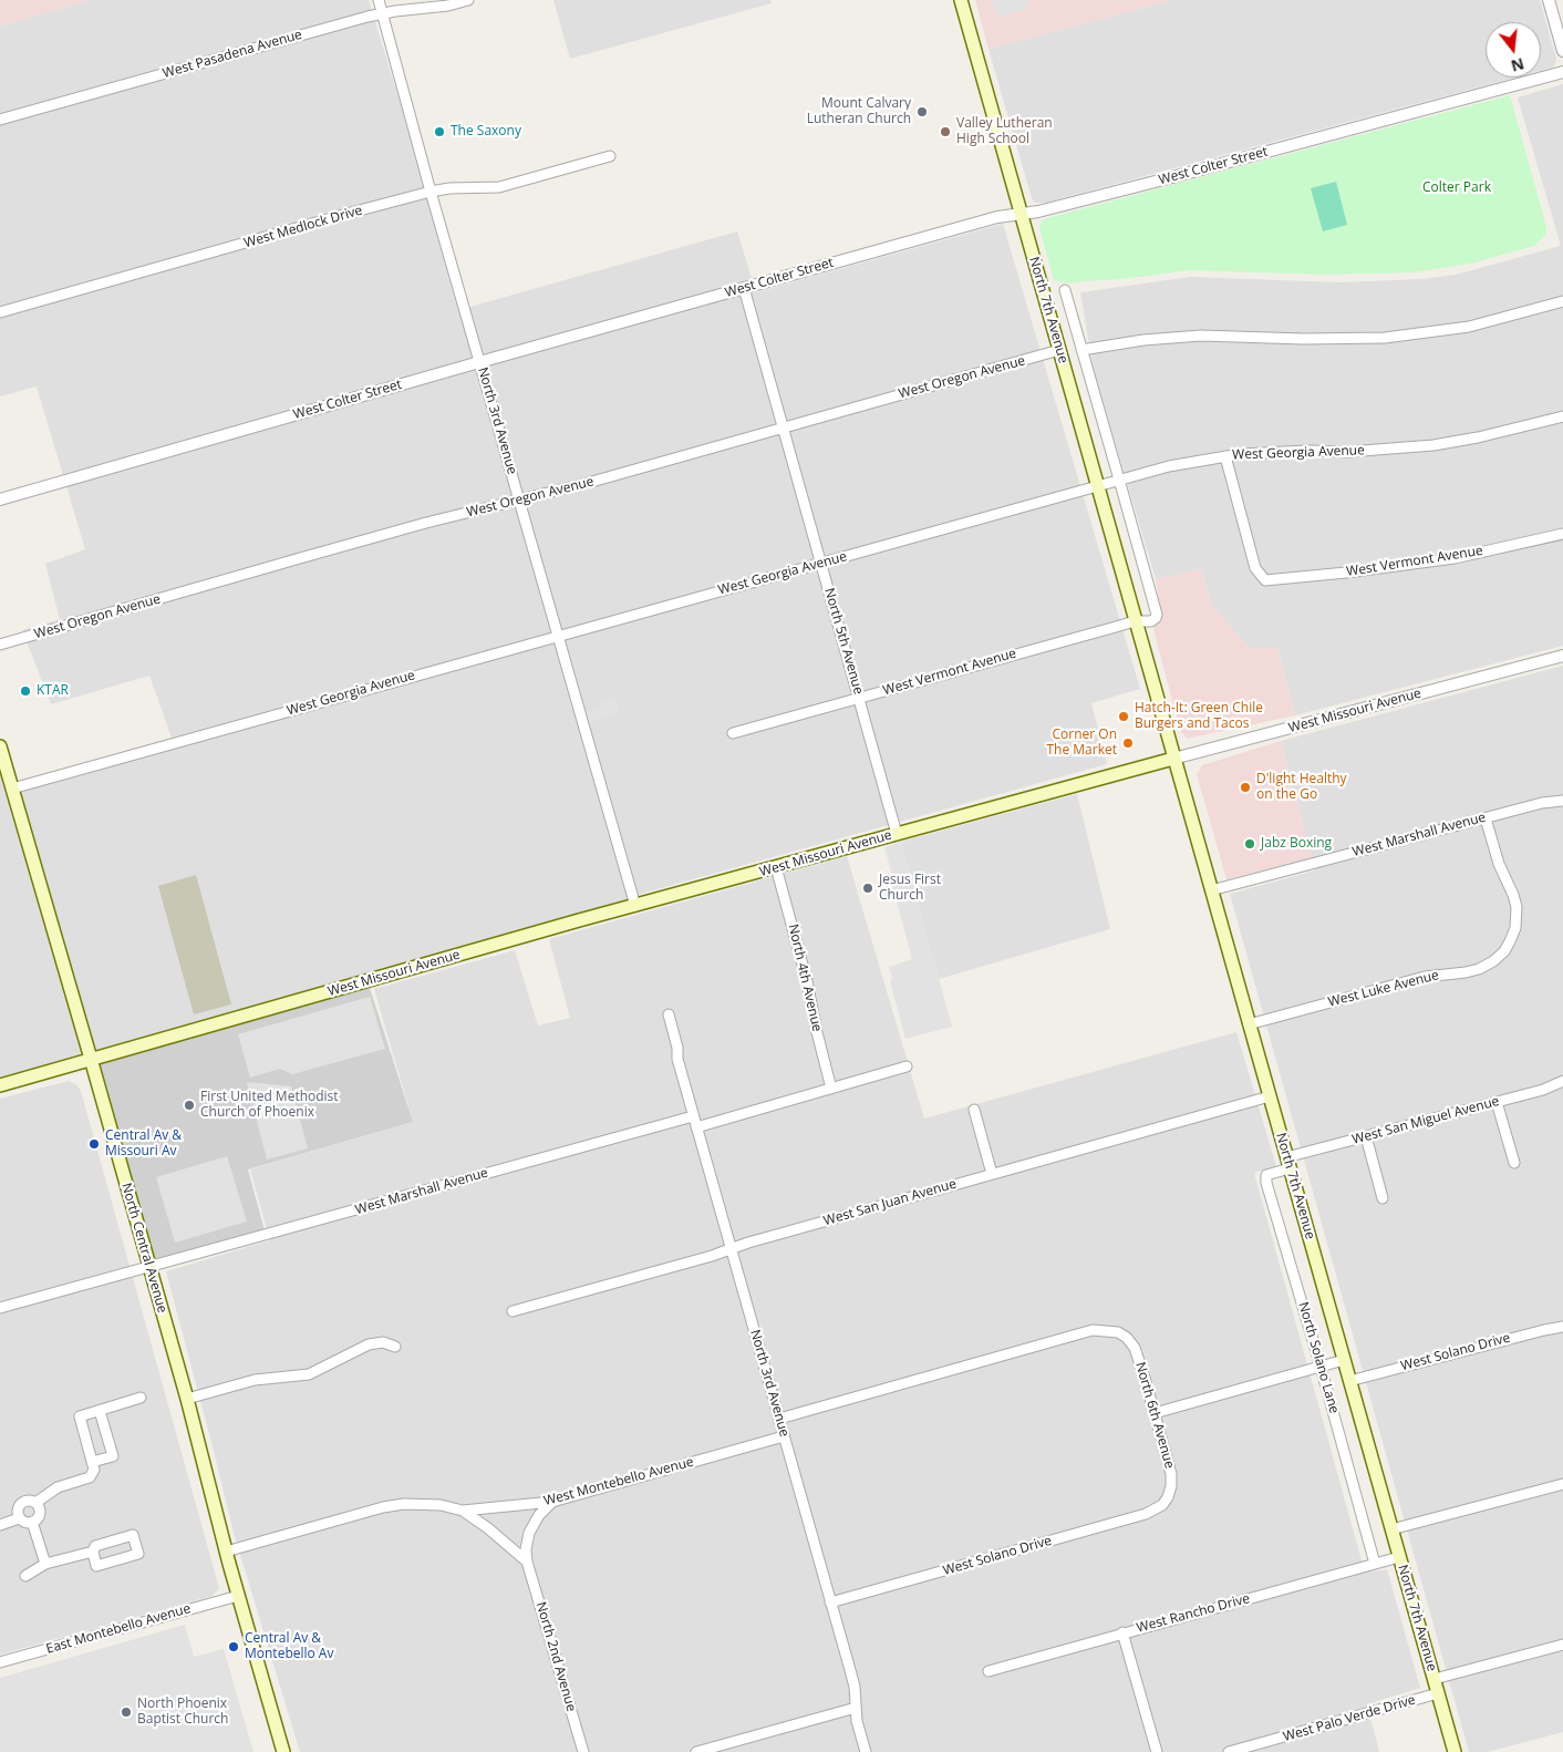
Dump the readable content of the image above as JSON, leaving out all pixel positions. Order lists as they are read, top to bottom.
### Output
{
  "streets": {
    "main road": ["North 7th Avenue", "West Missouri Avenue", "North Central Avenue"],
    "street": [
      "West Pasadena Avenue",
      "West Colter Street",
      "West Medlock Drive",
      "West Oregon Avenue",
      "North 3rd Avenue",
      "West Georgia Avenue",
      "West Vermont Avenue",
      "North 5th Avenue",
      "West Marshall Avenue",
      "North 4th Avenue",
      "West Luke Avenue",
      "West San Miguel Avenue",
      "West San Juan Avenue",
      "West Solano Drive",
      "North Solano Lane",
      "North 6th Avenue",
      "West Montebello Avenue",
      "West Rancho Drive",
      "East Montebello Avenue",
      "North 2nd Avenue",
      "West Palo Verde Drive"
    ]
  },
  "crossings": [
    ["West Pasadena Avenue", "North 3rd Avenue"],
    ["West Colter Street", "North 7th Avenue"],
    ["West Colter Street", "North 3rd Avenue"],
    ["West Colter Street", "North 5th Avenue"],
    ["West Medlock Drive", "North 3rd Avenue"],
    ["North 7th Avenue", "West Oregon Avenue"],
    ["North 7th Avenue", "West Georgia Avenue"],
    ["North 7th Avenue", "West Vermont Avenue"],
    ["North 7th Avenue", "West Missouri Avenue"],
    ["North 7th Avenue", "West Marshall Avenue"],
    ["North 7th Avenue", "West Luke Avenue"],
    ["North 7th Avenue", "West San Miguel Avenue"],
    ["North 7th Avenue", "West San Juan Avenue"],
    ["North 7th Avenue", "West Solano Drive"],
    ["North 7th Avenue", "North Solano Lane"],
    ["North 7th Avenue", "West Rancho Drive"],
    ["North 7th Avenue", "West Palo Verde Drive"],
    ["West Oregon Avenue", "North 3rd Avenue"],
    ["West Oregon Avenue", "North 5th Avenue"],
    ["North 3rd Avenue", "West Georgia Avenue"],
    ["North 3rd Avenue", "West Missouri Avenue"],
    ["North 3rd Avenue", "West Marshall Avenue"],
    ["North 3rd Avenue", "West San Juan Avenue"],
    ["North 3rd Avenue", "West Solano Drive"],
    ["North 3rd Avenue", "North 6th Avenue"],
    ["North 3rd Avenue", "West Montebello Avenue"],
    ["West Georgia Avenue", "West Vermont Avenue"],
    ["West Georgia Avenue", "North 5th Avenue"],
    ["West Georgia Avenue", "North Central Avenue"],
    ["West Vermont Avenue", "North 5th Avenue"],
    ["North 5th Avenue", "West Missouri Avenue"],
    ["West Missouri Avenue", "North 4th Avenue"],
    ["West Missouri Avenue", "North Central Avenue"],
    ["West Marshall Avenue", "West Luke Avenue"],
    ["West Marshall Avenue", "North Central Avenue"],
    ["West San Miguel Avenue", "North Solano Lane"],
    ["North Central Avenue", "West Montebello Avenue"],
    ["North Central Avenue", "East Montebello Avenue"],
    ["West Solano Drive", "North 6th Avenue"],
    ["North Solano Lane", "West Rancho Drive"],
    ["West Montebello Avenue", "North 2nd Avenue"]
  ],
  "parks": ["Colter Park"],
  "places": [
    "Mount Calvary Lutheran Church",
    "The Saxony",
    "Valley Lutheran High School",
    "KTAR",
    "Hatch-It: Green Chile Burgers and Tacos",
    "Corner On The Market",
    "D'light Healthy on the Go",
    "Jabz Boxing",
    "Jesus First Church",
    "First United Methodist Church of Phoenix",
    "Central Av & Missouri Av",
    "Central Av & Montebello Av",
    "North Phoenix Baptist Church"
  ],
  "north": "bottom"
}
